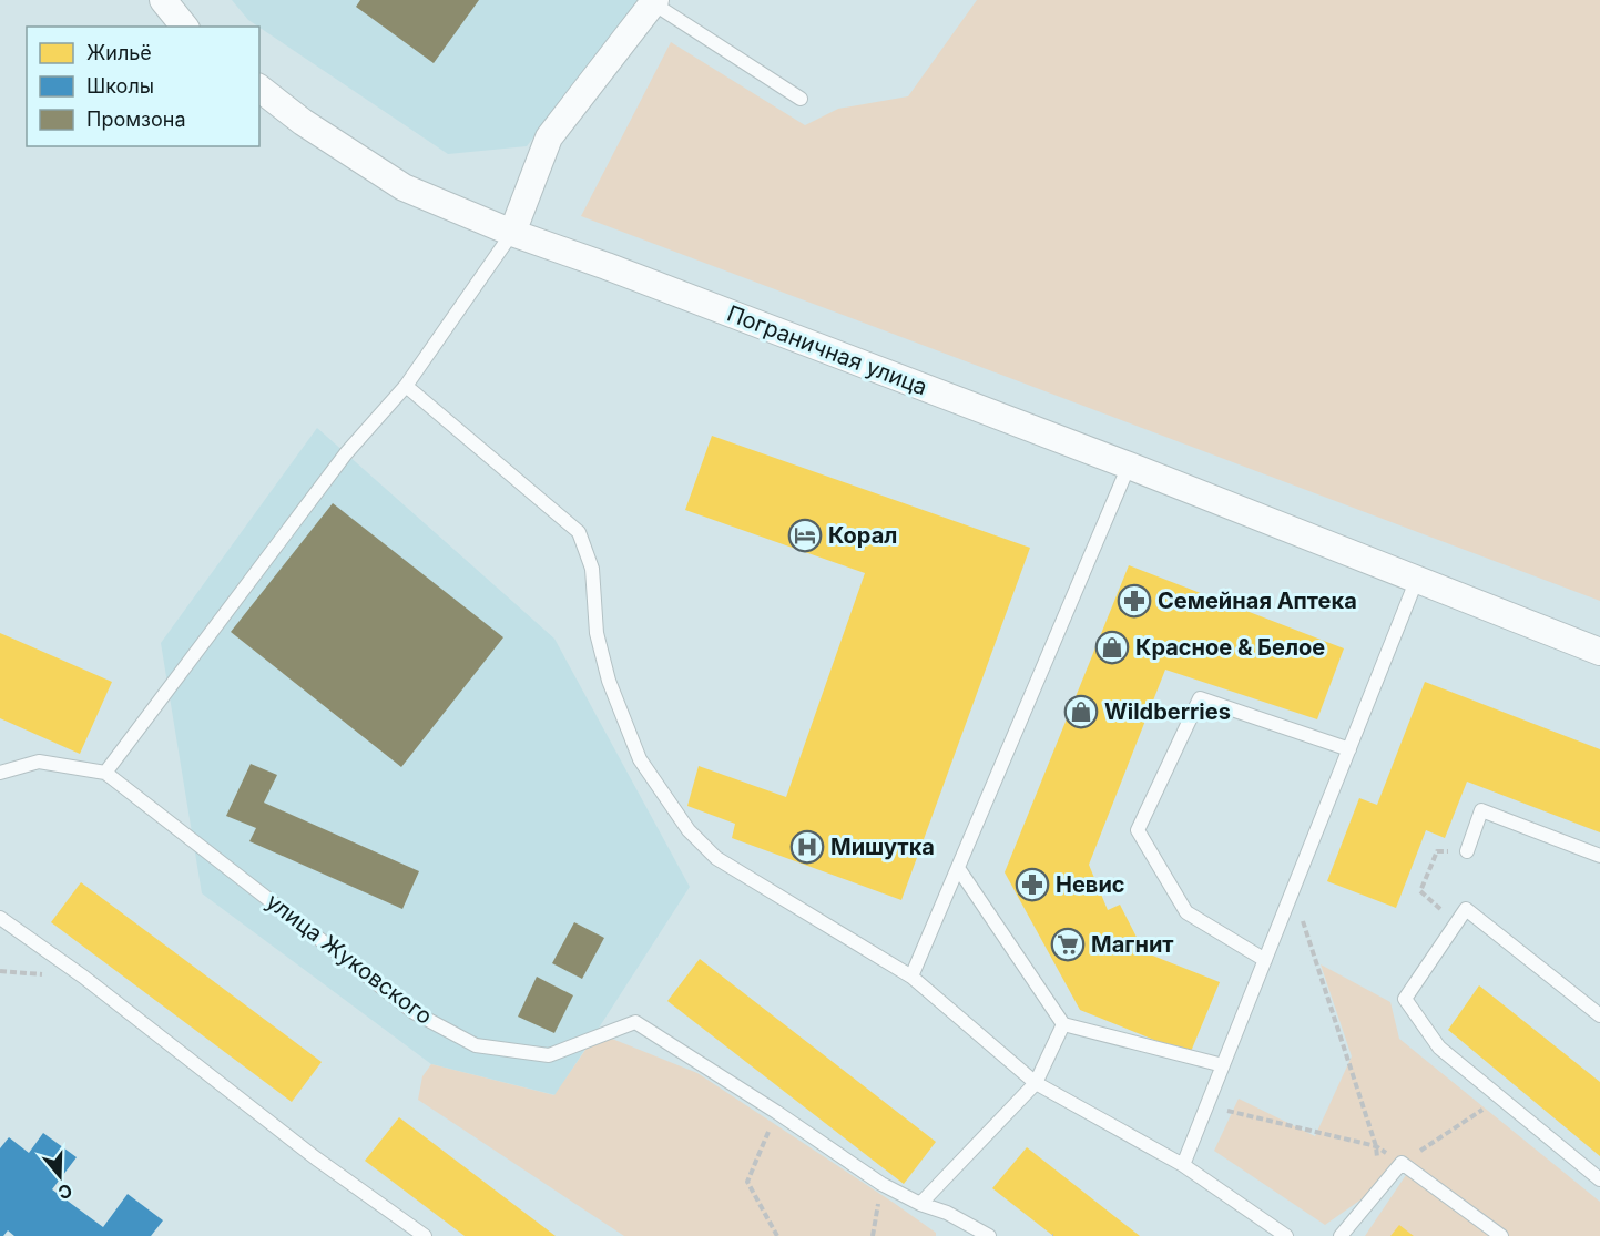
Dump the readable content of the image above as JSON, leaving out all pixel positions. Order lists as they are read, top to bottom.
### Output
{
  "streets": {
    "street": ["Пограничная улица"],
    "lane": ["улица Жуковского"]
  },
  "places": {
    "hotel": ["Корал"],
    "pharmacy": ["Семейная Аптека", "Невис"],
    "shop": ["Красное & Белое", "Wildberries"],
    "hospital": ["Мишутка"],
    "supermarket": ["Магнит"]
  },
  "legend": ["Жильё", "Школы", "Промзона"],
  "north": "bottom"
}
